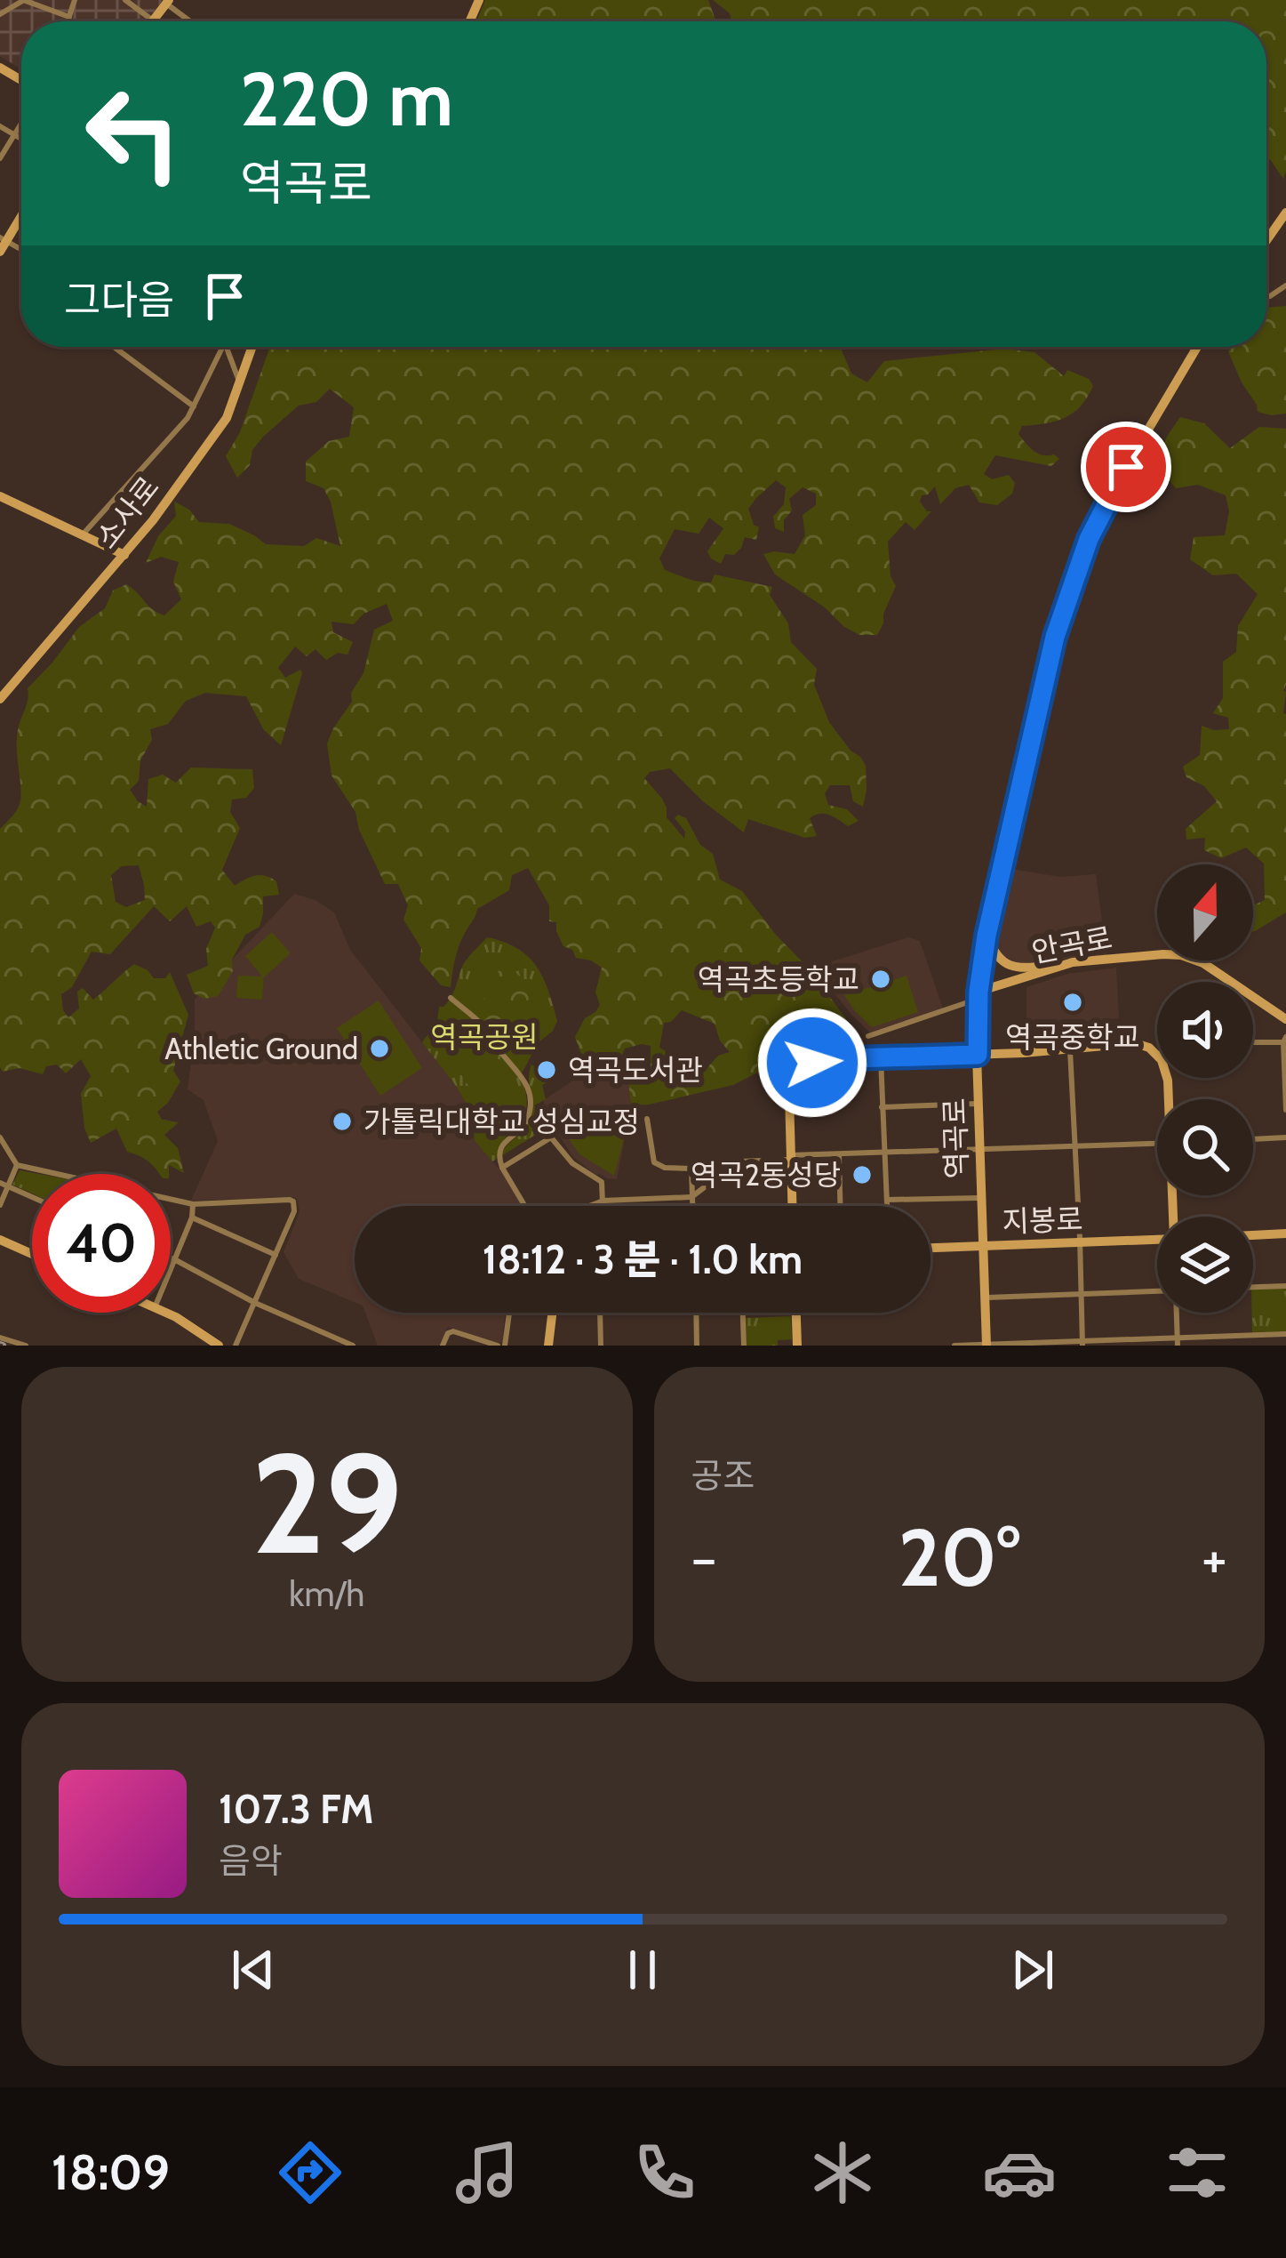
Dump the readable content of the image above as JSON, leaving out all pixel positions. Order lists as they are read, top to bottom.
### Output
{
  "streets": {
    "street": [
      "소사로",
      "안곡로",
      "역곡로",
      "지봉로"
    ]
  },
  "crossings": [
    ["안곡로", "역곡로"],
    ["역곡로", "지봉로"]
  ],
  "parks": ["역곡공원"],
  "places": [
    "역곡초등학교",
    "역곡중학교",
    "Athletic Ground",
    "역곡도서관",
    "가톨릭대학교 성심교정",
    "역곡2동성당"
  ],
  "north": "top",
  "page": {
    "turn": ["220 m", "역곡로"],
    "then": "그다음",
    "limit": "40",
    "trip": "18:12 · 3 분 · 1.0 km",
    "tile": [
      ["29", "km/h"],
      "공조"
    ],
    "heat": ["−", "20°", "+"],
    "song": ["107.3 FM", "음악"],
    "tabs": "18:09"
  }
}
